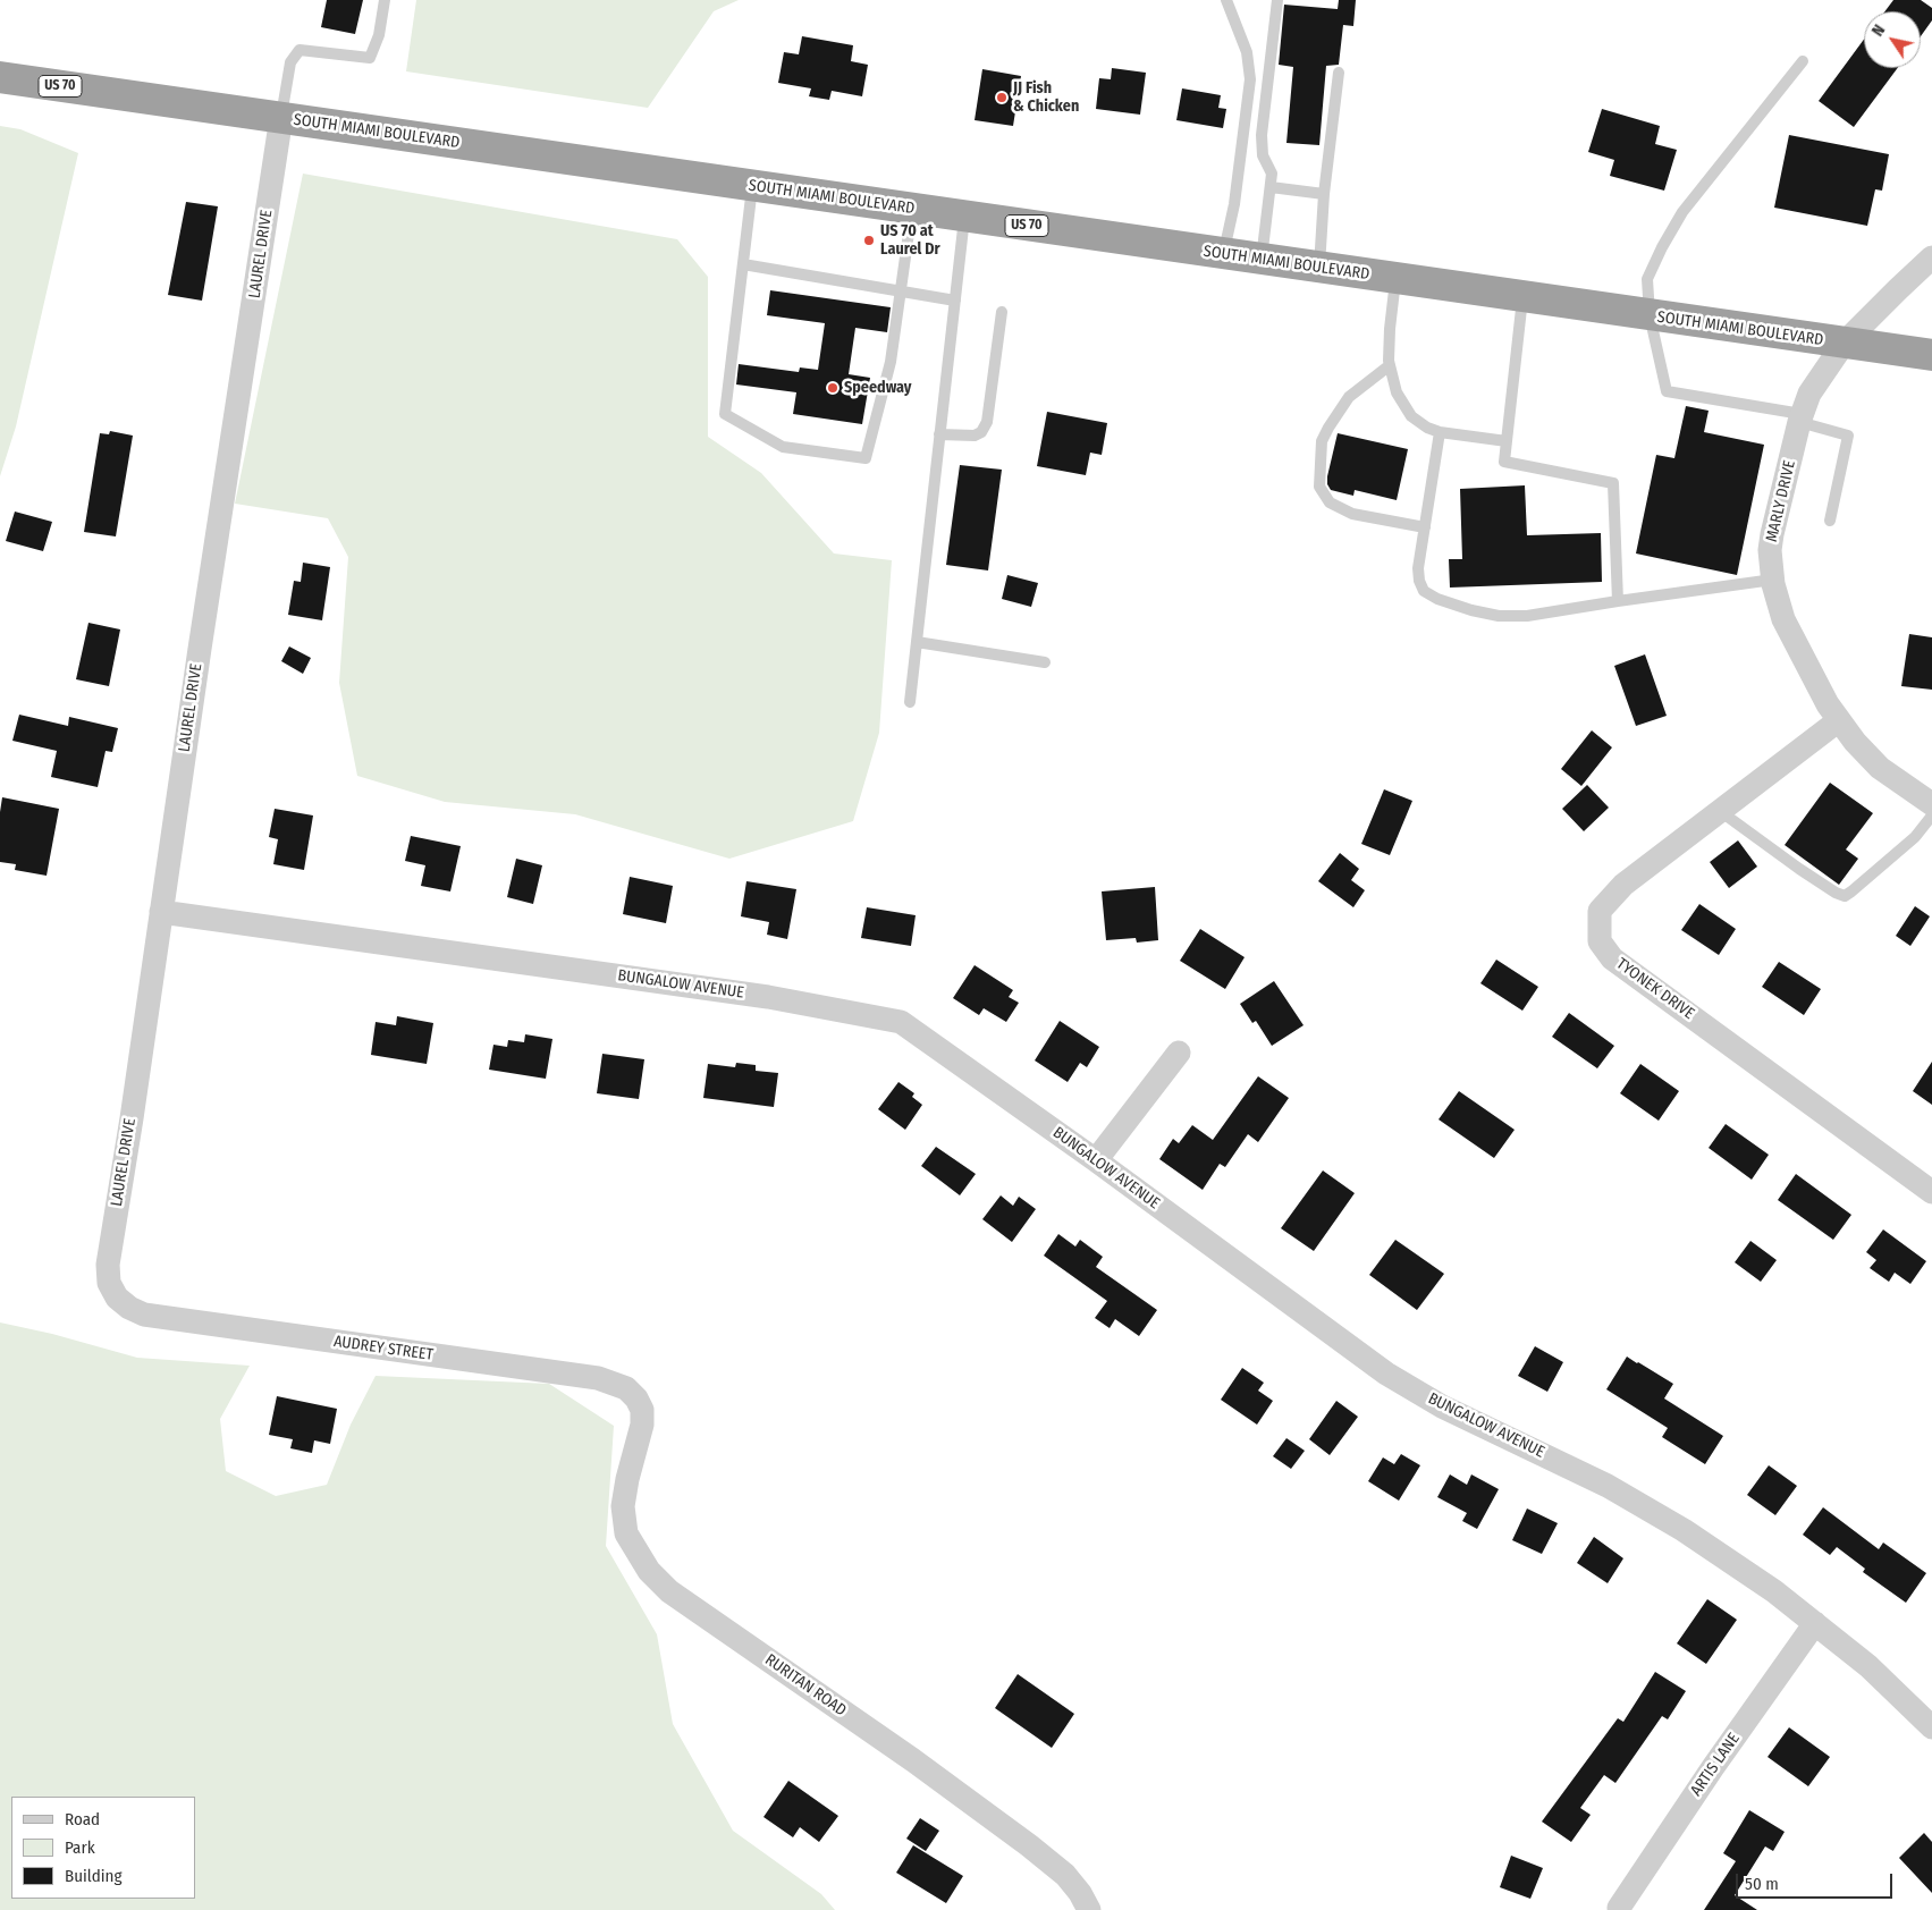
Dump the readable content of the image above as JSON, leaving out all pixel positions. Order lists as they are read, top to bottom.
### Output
{
  "streets": {
    "highway": ["US 70", "SOUTH MIAMI BOULEVARD"],
    "street": [
      "LAUREL DRIVE",
      "MARLY DRIVE",
      "BUNGALOW AVENUE",
      "TYONEK DRIVE",
      "AUDREY STREET",
      "RURITAN ROAD",
      "ARTIS LANE"
    ]
  },
  "crossings": [
    ["SOUTH MIAMI BOULEVARD", "LAUREL DRIVE"],
    ["SOUTH MIAMI BOULEVARD", "MARLY DRIVE"],
    ["LAUREL DRIVE", "BUNGALOW AVENUE"],
    ["LAUREL DRIVE", "AUDREY STREET"],
    ["MARLY DRIVE", "TYONEK DRIVE"],
    ["BUNGALOW AVENUE", "ARTIS LANE"],
    ["AUDREY STREET", "RURITAN ROAD"]
  ],
  "places": ["JJ Fish & Chicken", "US 70 at Laurel Dr", "Speedway"],
  "legend": ["Road", "Park", "Building"],
  "scale_bar": "50 m",
  "north": "top left"
}
